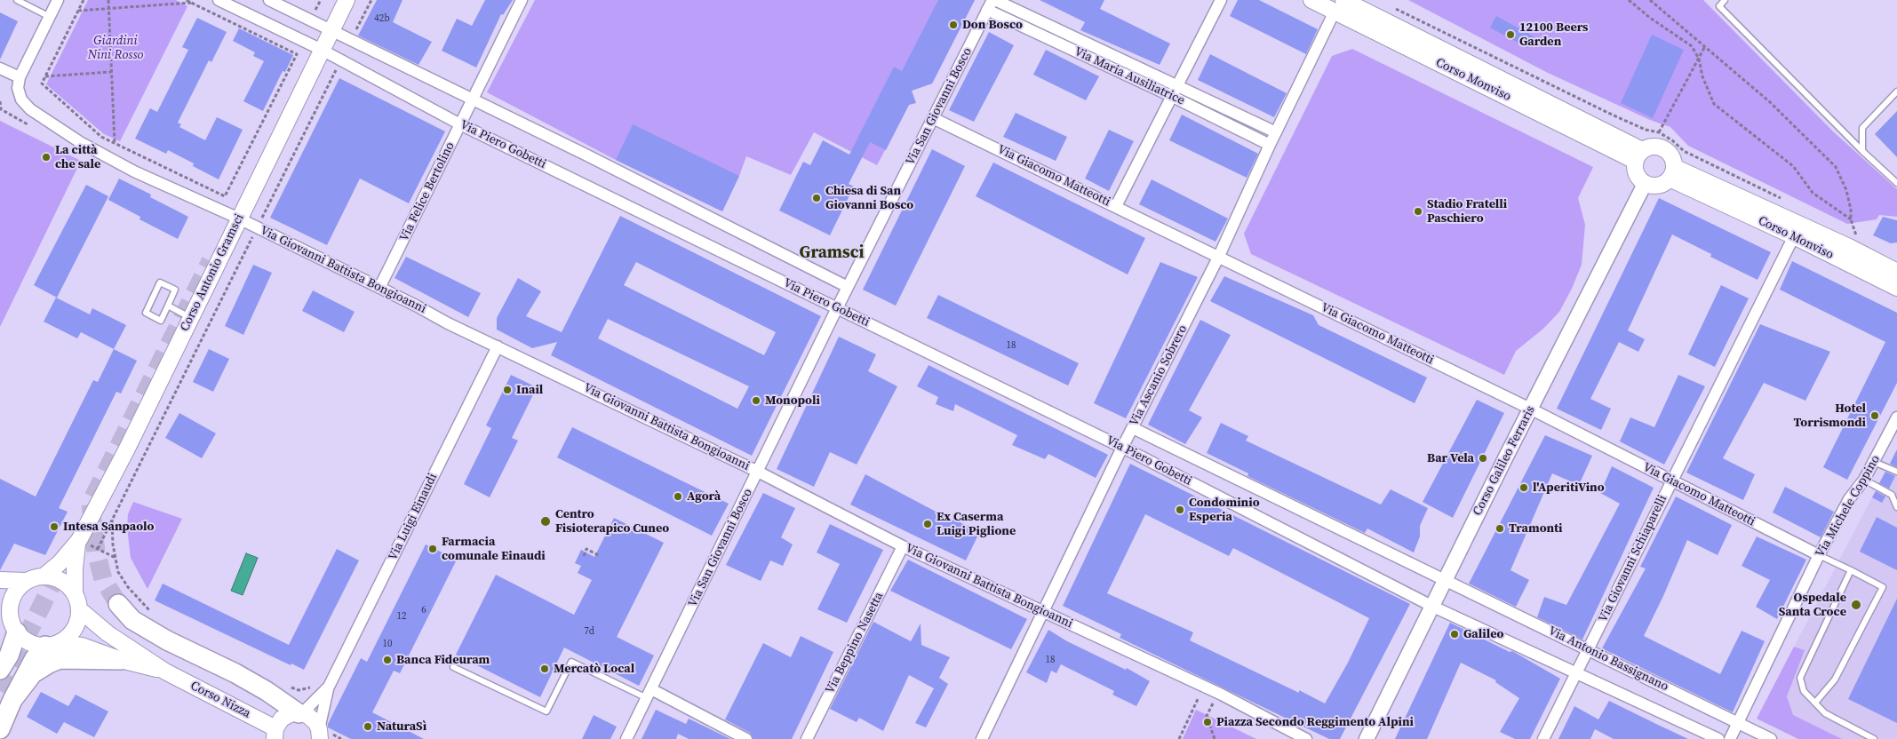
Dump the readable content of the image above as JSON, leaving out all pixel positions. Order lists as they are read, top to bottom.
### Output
{
  "streets": {
    "main road": ["Corso Monviso", "Corso Antonio Gramsci", "Corso Nizza"],
    "street": [
      "Via Maria Ausiliatrice",
      "Via San Giovanni Bosco",
      "Via Piero Gobetti",
      "Via Giacomo Matteotti",
      "Via Felice Bertolino",
      "Via Giovanni Battista Bongioanni",
      "Via Ascanio Sobrero",
      "Corso Galileo Ferraris",
      "Via Michele Coppino",
      "Via Luigi Einaudi",
      "Via Giovanni Schiaparelli",
      "Via Beppino Nasetta",
      "Via Antonio Bassignano"
    ]
  },
  "crossings": [
    ["Via Maria Ausiliatrice", "Via San Giovanni Bosco"],
    ["Via Maria Ausiliatrice", "Via Ascanio Sobrero"],
    ["Corso Monviso", "Via Ascanio Sobrero"],
    ["Corso Monviso", "Corso Galileo Ferraris"],
    ["Corso Monviso", "Via Giovanni Schiaparelli"],
    ["Via San Giovanni Bosco", "Via Piero Gobetti"],
    ["Via San Giovanni Bosco", "Via Giacomo Matteotti"],
    ["Via San Giovanni Bosco", "Via Giovanni Battista Bongioanni"],
    ["Via Piero Gobetti", "Via Felice Bertolino"],
    ["Via Piero Gobetti", "Corso Antonio Gramsci"],
    ["Via Piero Gobetti", "Via Ascanio Sobrero"],
    ["Via Piero Gobetti", "Corso Galileo Ferraris"],
    ["Via Piero Gobetti", "Via Antonio Bassignano"],
    ["Via Giacomo Matteotti", "Via Ascanio Sobrero"],
    ["Via Giacomo Matteotti", "Corso Galileo Ferraris"],
    ["Via Giacomo Matteotti", "Via Michele Coppino"],
    ["Via Giacomo Matteotti", "Via Giovanni Schiaparelli"],
    ["Via Felice Bertolino", "Via Giovanni Battista Bongioanni"],
    ["Via Giovanni Battista Bongioanni", "Corso Antonio Gramsci"],
    ["Via Giovanni Battista Bongioanni", "Via Ascanio Sobrero"],
    ["Via Giovanni Battista Bongioanni", "Via Luigi Einaudi"],
    ["Via Giovanni Battista Bongioanni", "Via Beppino Nasetta"],
    ["Corso Antonio Gramsci", "Corso Nizza"],
    ["Corso Galileo Ferraris", "Via Antonio Bassignano"],
    ["Via Michele Coppino", "Via Antonio Bassignano"],
    ["Via Giovanni Schiaparelli", "Via Antonio Bassignano"]
  ],
  "districts": ["Gramsci"],
  "parks": ["Giardini Nini Rosso"],
  "places": [
    "Don Bosco",
    "12100 Beers Garden",
    "La città che sale",
    "Chiesa di San Giovanni Bosco",
    "Stadio Fratelli Paschiero",
    "Inail",
    "Monopoli",
    "Hotel Torrismondi",
    "Bar Vela",
    "l'AperitiVino",
    "Agorà",
    "Condominio Esperia",
    "Centro Fisioterapico Cuneo",
    "Ex Caserma Luigi Piglione",
    "Intesa Sanpaolo",
    "Tramonti",
    "Farmacia comunale Einaudi",
    "Ospedale Santa Croce",
    "Galileo",
    "Banca Fideuram",
    "Mercatò Local",
    "Piazza Secondo Reggimento Alpini",
    "NaturaSì"
  ],
  "house_numbers": [
    "42b",
    "18",
    "6",
    "12",
    "7d",
    "10",
    "18"
  ]
}
